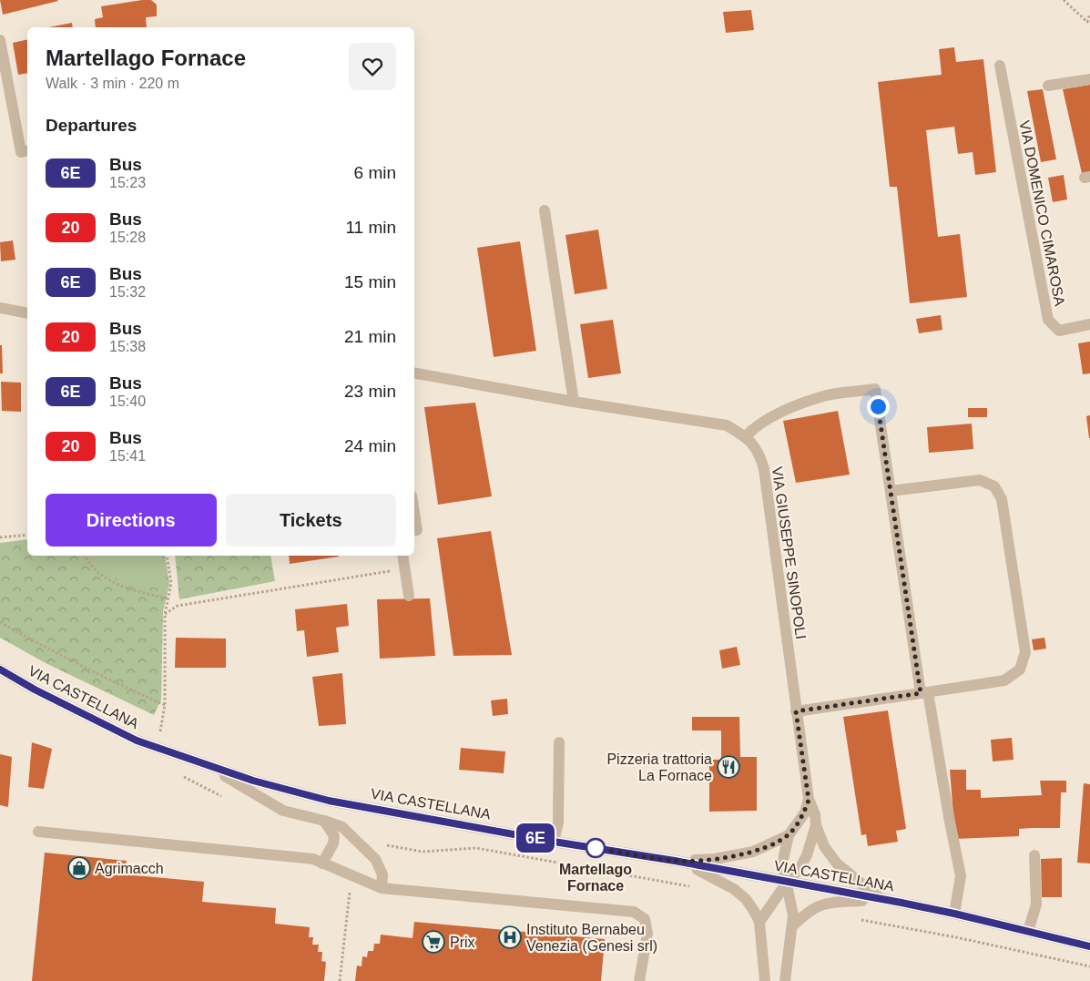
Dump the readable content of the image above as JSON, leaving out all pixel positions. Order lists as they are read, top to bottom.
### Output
{
  "streets": {
    "street": ["VIA DOMENICO CIMAROSA", "VIA GIUSEPPE SINOPOLI", "VIA CASTELLANA"]
  },
  "crossings": [
    ["VIA GIUSEPPE SINOPOLI", "VIA CASTELLANA"]
  ],
  "places": {
    "restaurant": ["Pizzeria trattoria La Fornace"],
    "other": ["Martellago Fornace"],
    "shop": ["Agrimacch"],
    "hospital": ["Instituto Bernabeu Venezia (Genesi srl)"],
    "supermarket": ["Prix"]
  },
  "lines": ["bus line 6E"],
  "page": {
    "on_map": "6E",
    "heading": [
      ["Martellago Fornace", "Walk · 3 min · 220 m"],
      "Departures"
    ],
    "list": [
      {
        "mark": "6E",
        "name": "Bus",
        "note": "15:23",
        "value": "6 min"
      },
      {
        "mark": "20",
        "name": "Bus",
        "note": "15:28",
        "value": "11 min"
      },
      {
        "mark": "6E",
        "name": "Bus",
        "note": "15:32",
        "value": "15 min"
      },
      {
        "mark": "20",
        "name": "Bus",
        "note": "15:38",
        "value": "21 min"
      },
      {
        "mark": "6E",
        "name": "Bus",
        "note": "15:40",
        "value": "23 min"
      },
      {
        "mark": "20",
        "name": "Bus",
        "note": "15:41",
        "value": "24 min"
      }
    ],
    "buttons": ["Directions", "Tickets"]
  }
}
